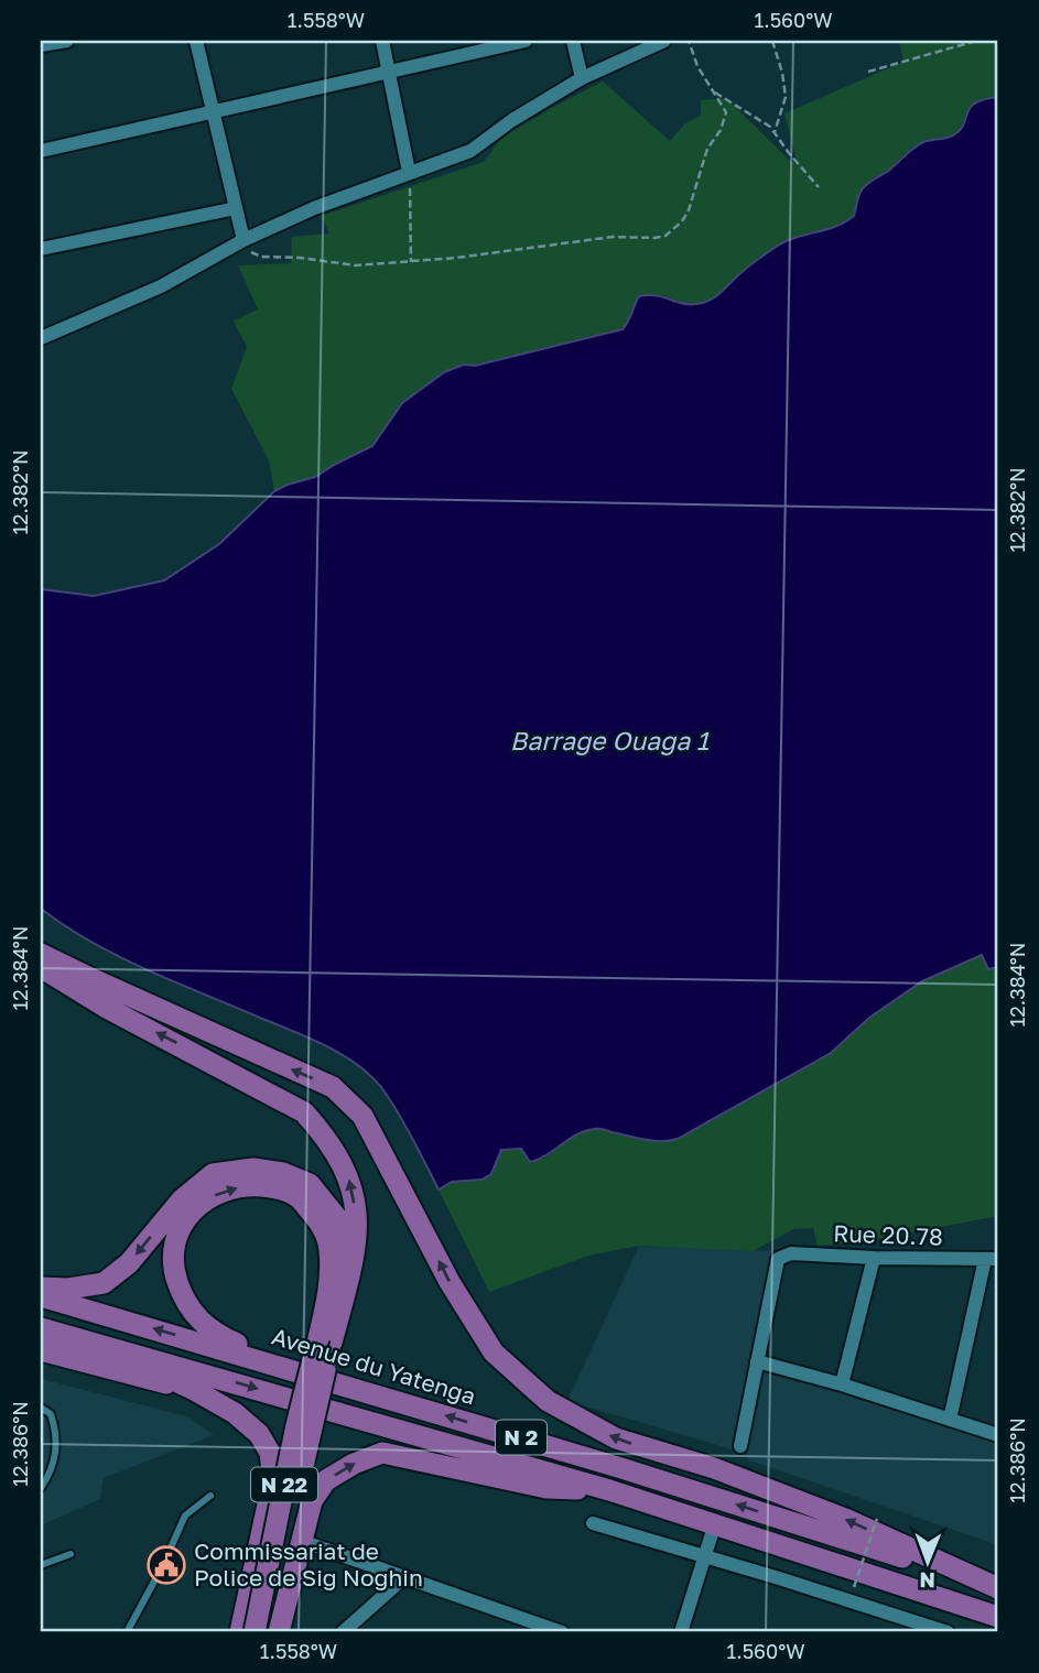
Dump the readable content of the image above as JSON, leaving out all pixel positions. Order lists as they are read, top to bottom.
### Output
{
  "streets": {
    "main road": ["Avenue du Yatenga", "N 2", "N 22"],
    "street": ["Rue 20.78"]
  },
  "water": ["Barrage Ouaga 1"],
  "places": {
    "public building": ["Commissariat de Police de Sig Noghin"]
  },
  "north": "bottom",
  "coordinates": [
    "1.558°W",
    "1.560°W",
    "12.382°N",
    "12.384°N",
    "12.386°N"
  ]
}
